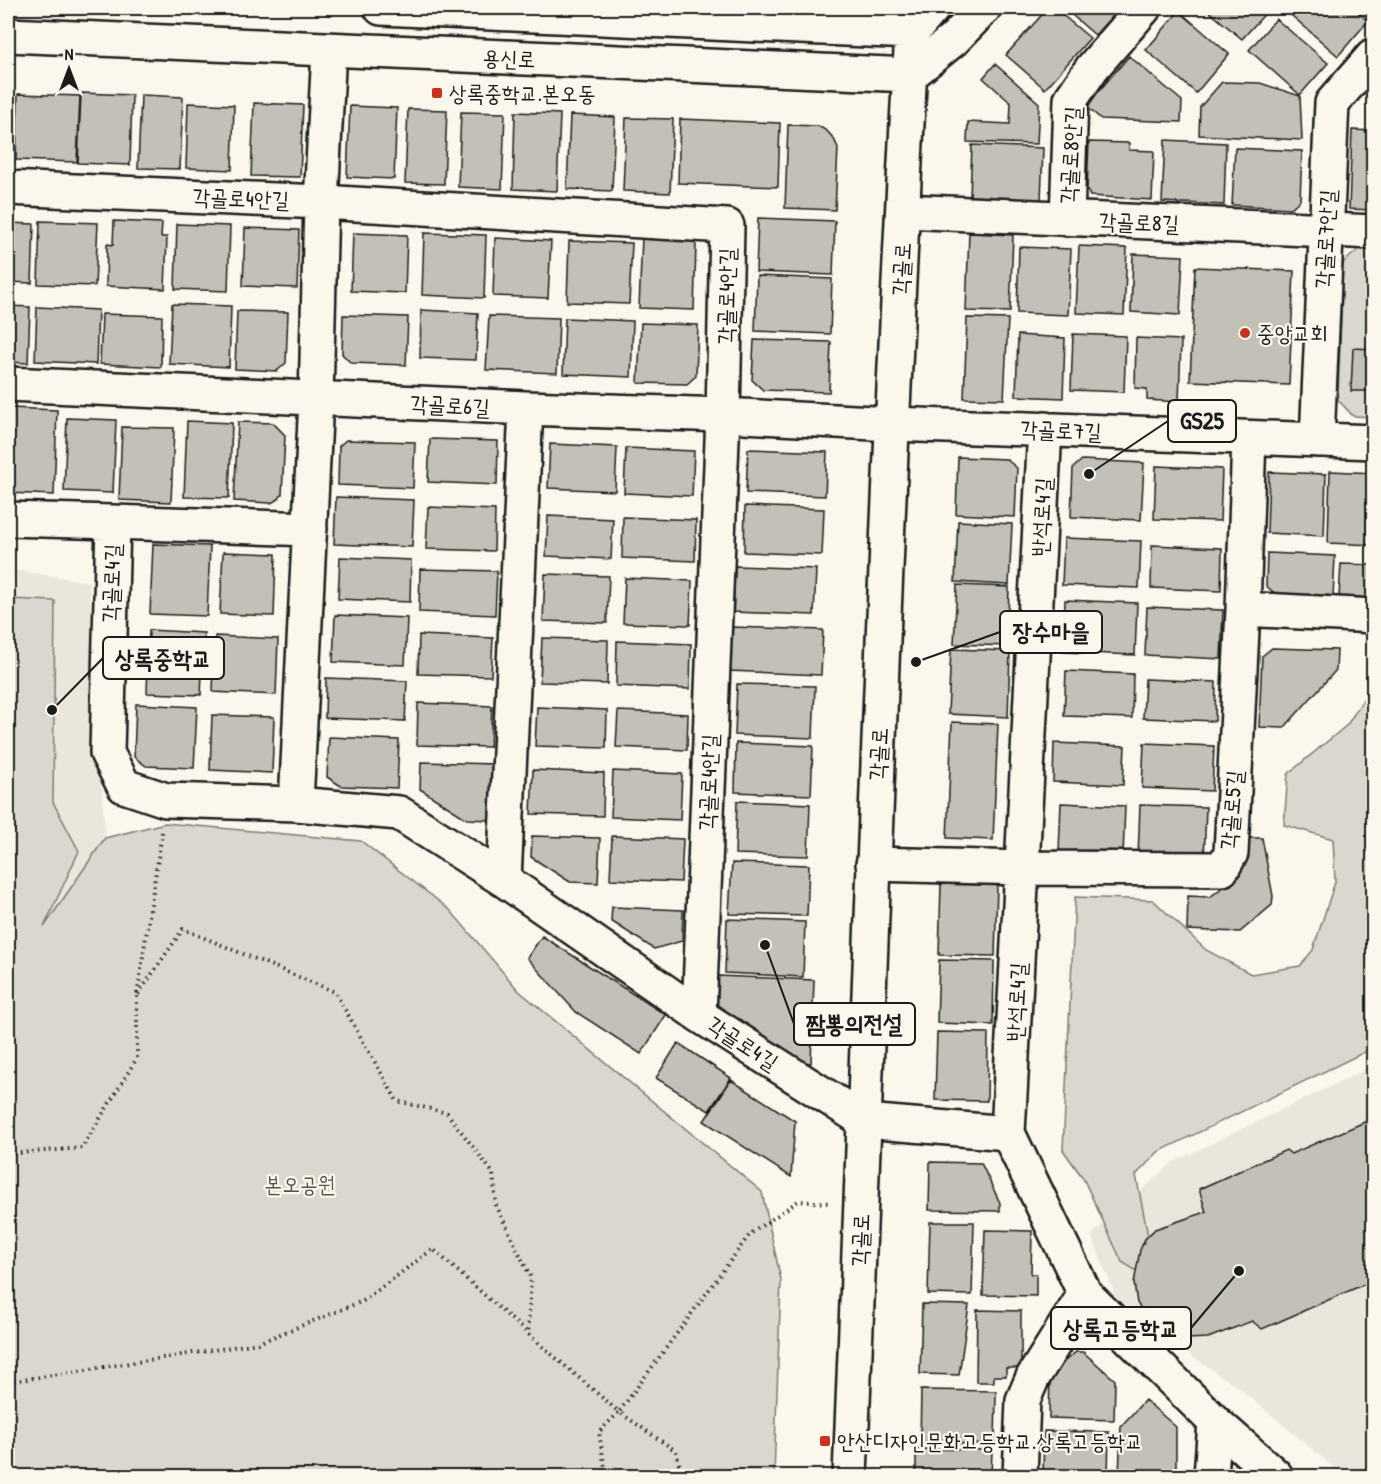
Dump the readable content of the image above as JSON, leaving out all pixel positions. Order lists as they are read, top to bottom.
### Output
{
  "streets": {
    "street": [
      "용신로",
      "각골로8안길",
      "각골로4안길",
      "각골로8길",
      "각골로7안길",
      "각골로",
      "각골로6길",
      "각골로7길",
      "반석로4길",
      "각골로4길",
      "각골로5길"
    ]
  },
  "crossings": [
    ["용신로", "각골로"],
    ["각골로8안길", "각골로8길"],
    ["각골로4안길", "각골로6길"],
    ["각골로4안길", "각골로4길"],
    ["각골로8길", "각골로7안길"],
    ["각골로8길", "각골로"],
    ["각골로7안길", "각골로7길"],
    ["각골로", "각골로6길"],
    ["각골로", "각골로7길"],
    ["각골로", "각골로4길"],
    ["각골로", "각골로5길"],
    ["각골로6길", "각골로7길"],
    ["각골로7길", "반석로4길"],
    ["각골로7길", "각골로5길"],
    ["반석로4길", "각골로4길"],
    ["반석로4길", "각골로5길"]
  ],
  "parks": ["본오공원"],
  "places": {
    "transit": ["상록중학교.본오동", "안산디자인문화고등학교.상록고등학교"],
    "other": [
      "중앙교회",
      "GS25",
      "장수마을",
      "상록중학교",
      "짬뽕의전설",
      "상록고등학교"
    ]
  },
  "north": "top"
}
